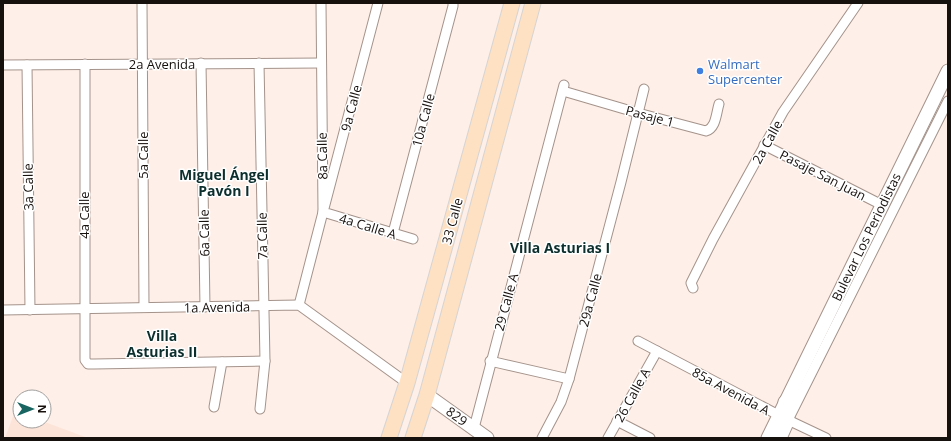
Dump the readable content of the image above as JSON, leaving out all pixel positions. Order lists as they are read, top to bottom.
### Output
{
  "streets": {
    "main road": ["33 Calle"],
    "street": [
      "2a Avenida",
      "9a Calle",
      "Pasaje 1",
      "10a Calle",
      "2a Calle",
      "5a Calle",
      "8a Calle",
      "Pasaje San Juan",
      "3a Calle",
      "4a Calle",
      "4a Calle A",
      "6a Calle",
      "7a Calle",
      "Bulevar Los Periodistas",
      "29a Calle",
      "29 Calle A",
      "1a Avenida",
      "85a Avenida A",
      "26 Calle A",
      "829"
    ]
  },
  "crossings": [
    ["2a Avenida", "5a Calle"],
    ["2a Avenida", "8a Calle"],
    ["2a Avenida", "3a Calle"],
    ["2a Avenida", "4a Calle"],
    ["2a Avenida", "6a Calle"],
    ["2a Avenida", "7a Calle"],
    ["9a Calle", "8a Calle"],
    ["9a Calle", "4a Calle A"],
    ["Pasaje 1", "29a Calle"],
    ["Pasaje 1", "29 Calle A"],
    ["10a Calle", "4a Calle A"],
    ["2a Calle", "Pasaje San Juan"],
    ["5a Calle", "1a Avenida"],
    ["8a Calle", "4a Calle A"],
    ["8a Calle", "1a Avenida"],
    ["Pasaje San Juan", "Bulevar Los Periodistas"],
    ["3a Calle", "1a Avenida"],
    ["4a Calle", "1a Avenida"],
    ["33 Calle", "829"],
    ["6a Calle", "1a Avenida"],
    ["7a Calle", "1a Avenida"],
    ["Bulevar Los Periodistas", "85a Avenida A"],
    ["29 Calle A", "829"],
    ["85a Avenida A", "26 Calle A"]
  ],
  "districts": ["Miguel Ángel Pavón I", "Villa Asturias I", "Villa Asturias II"],
  "places": ["Walmart Supercenter"],
  "north": "right"
}
